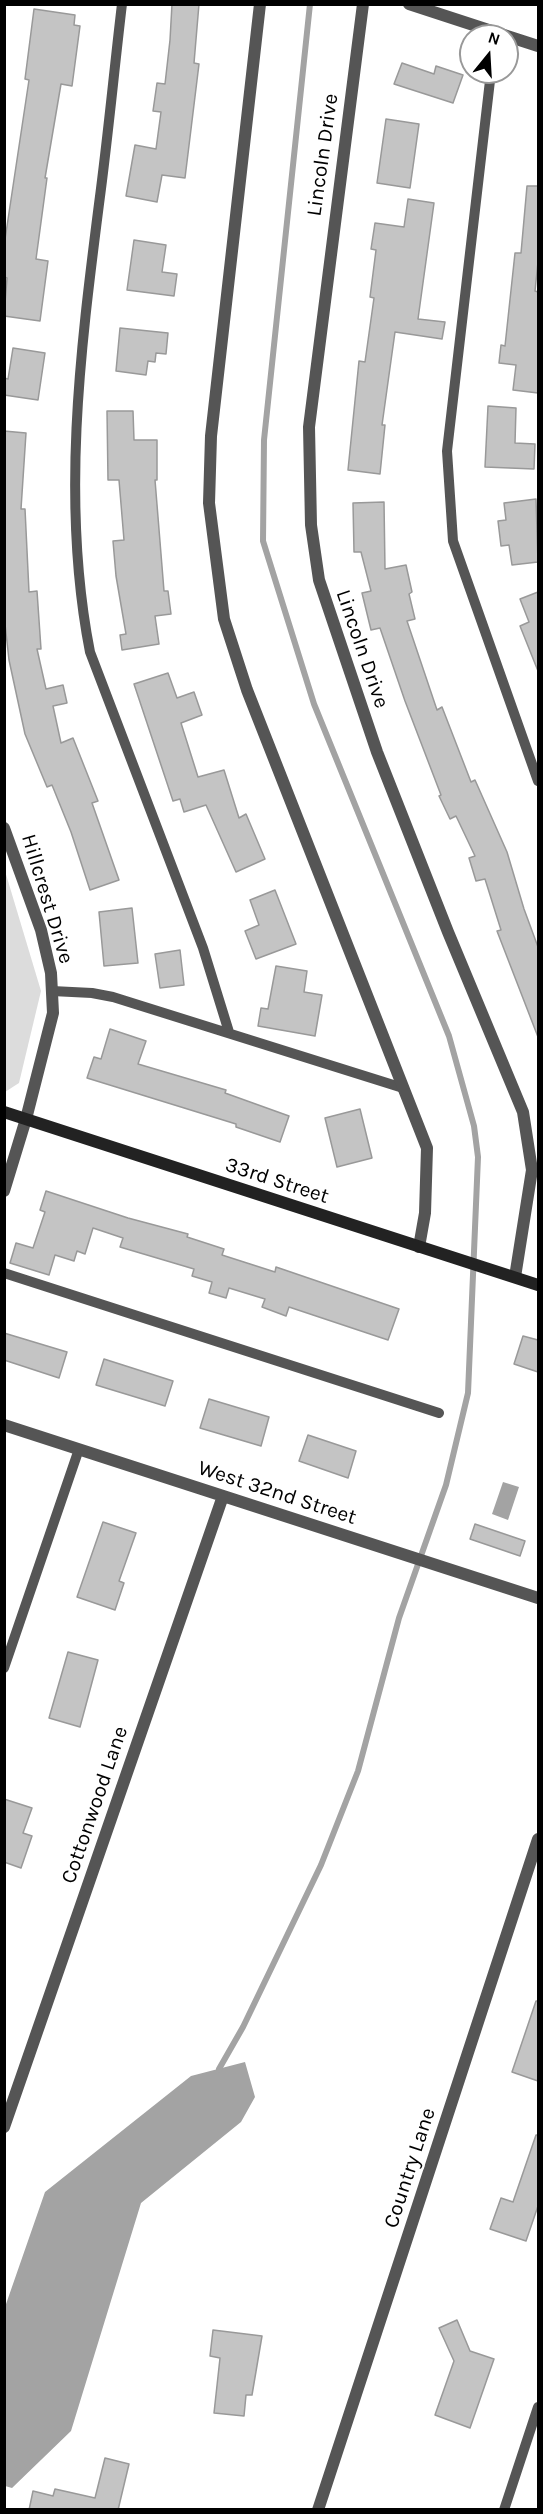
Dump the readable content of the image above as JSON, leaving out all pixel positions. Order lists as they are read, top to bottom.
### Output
{
  "streets": {
    "street": [
      "Lincoln Drive",
      "Hillcrest Drive",
      "33rd Street",
      "West 32nd Street",
      "Cottonwood Lane",
      "Country Lane"
    ]
  },
  "crossings": [
    ["Lincoln Drive", "33rd Street"],
    ["Hillcrest Drive", "33rd Street"],
    ["West 32nd Street", "Cottonwood Lane"]
  ],
  "north": "top"
}
